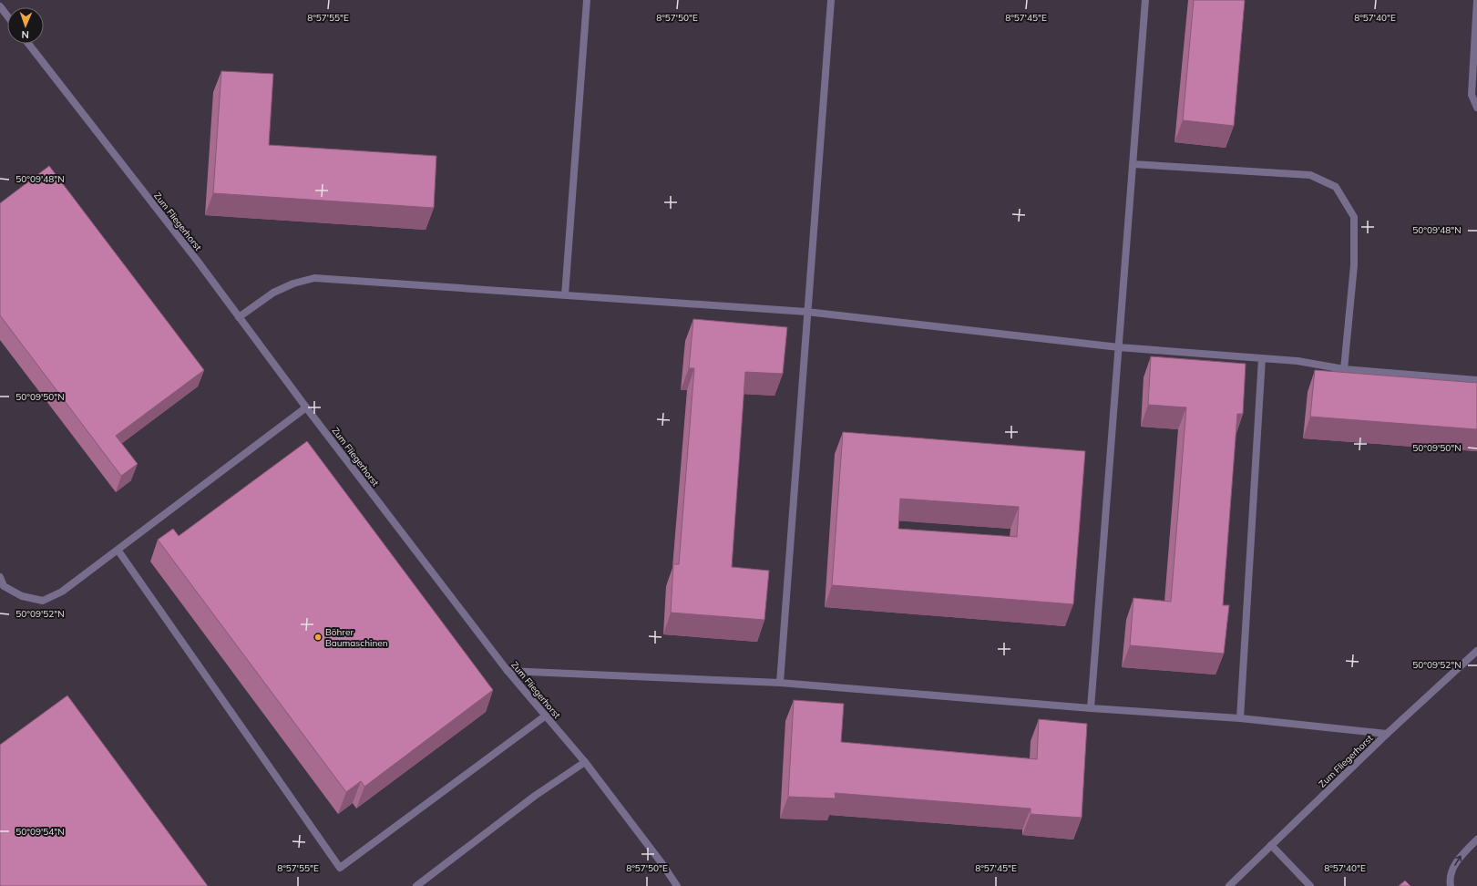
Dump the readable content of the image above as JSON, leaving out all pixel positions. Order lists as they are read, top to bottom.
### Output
{
  "streets": {
    "street": ["Zum Fliegerhorst"]
  },
  "places": ["Böhrer Baumaschinen"],
  "north": "bottom",
  "coordinates": [
    "8°57'55\"E",
    "8°57'50\"E",
    "8°57'45\"E",
    "8°57'40\"E",
    "50°09'48\"N",
    "50°09'50\"N",
    "50°09'52\"N",
    "50°09'54\"N"
  ]
}
